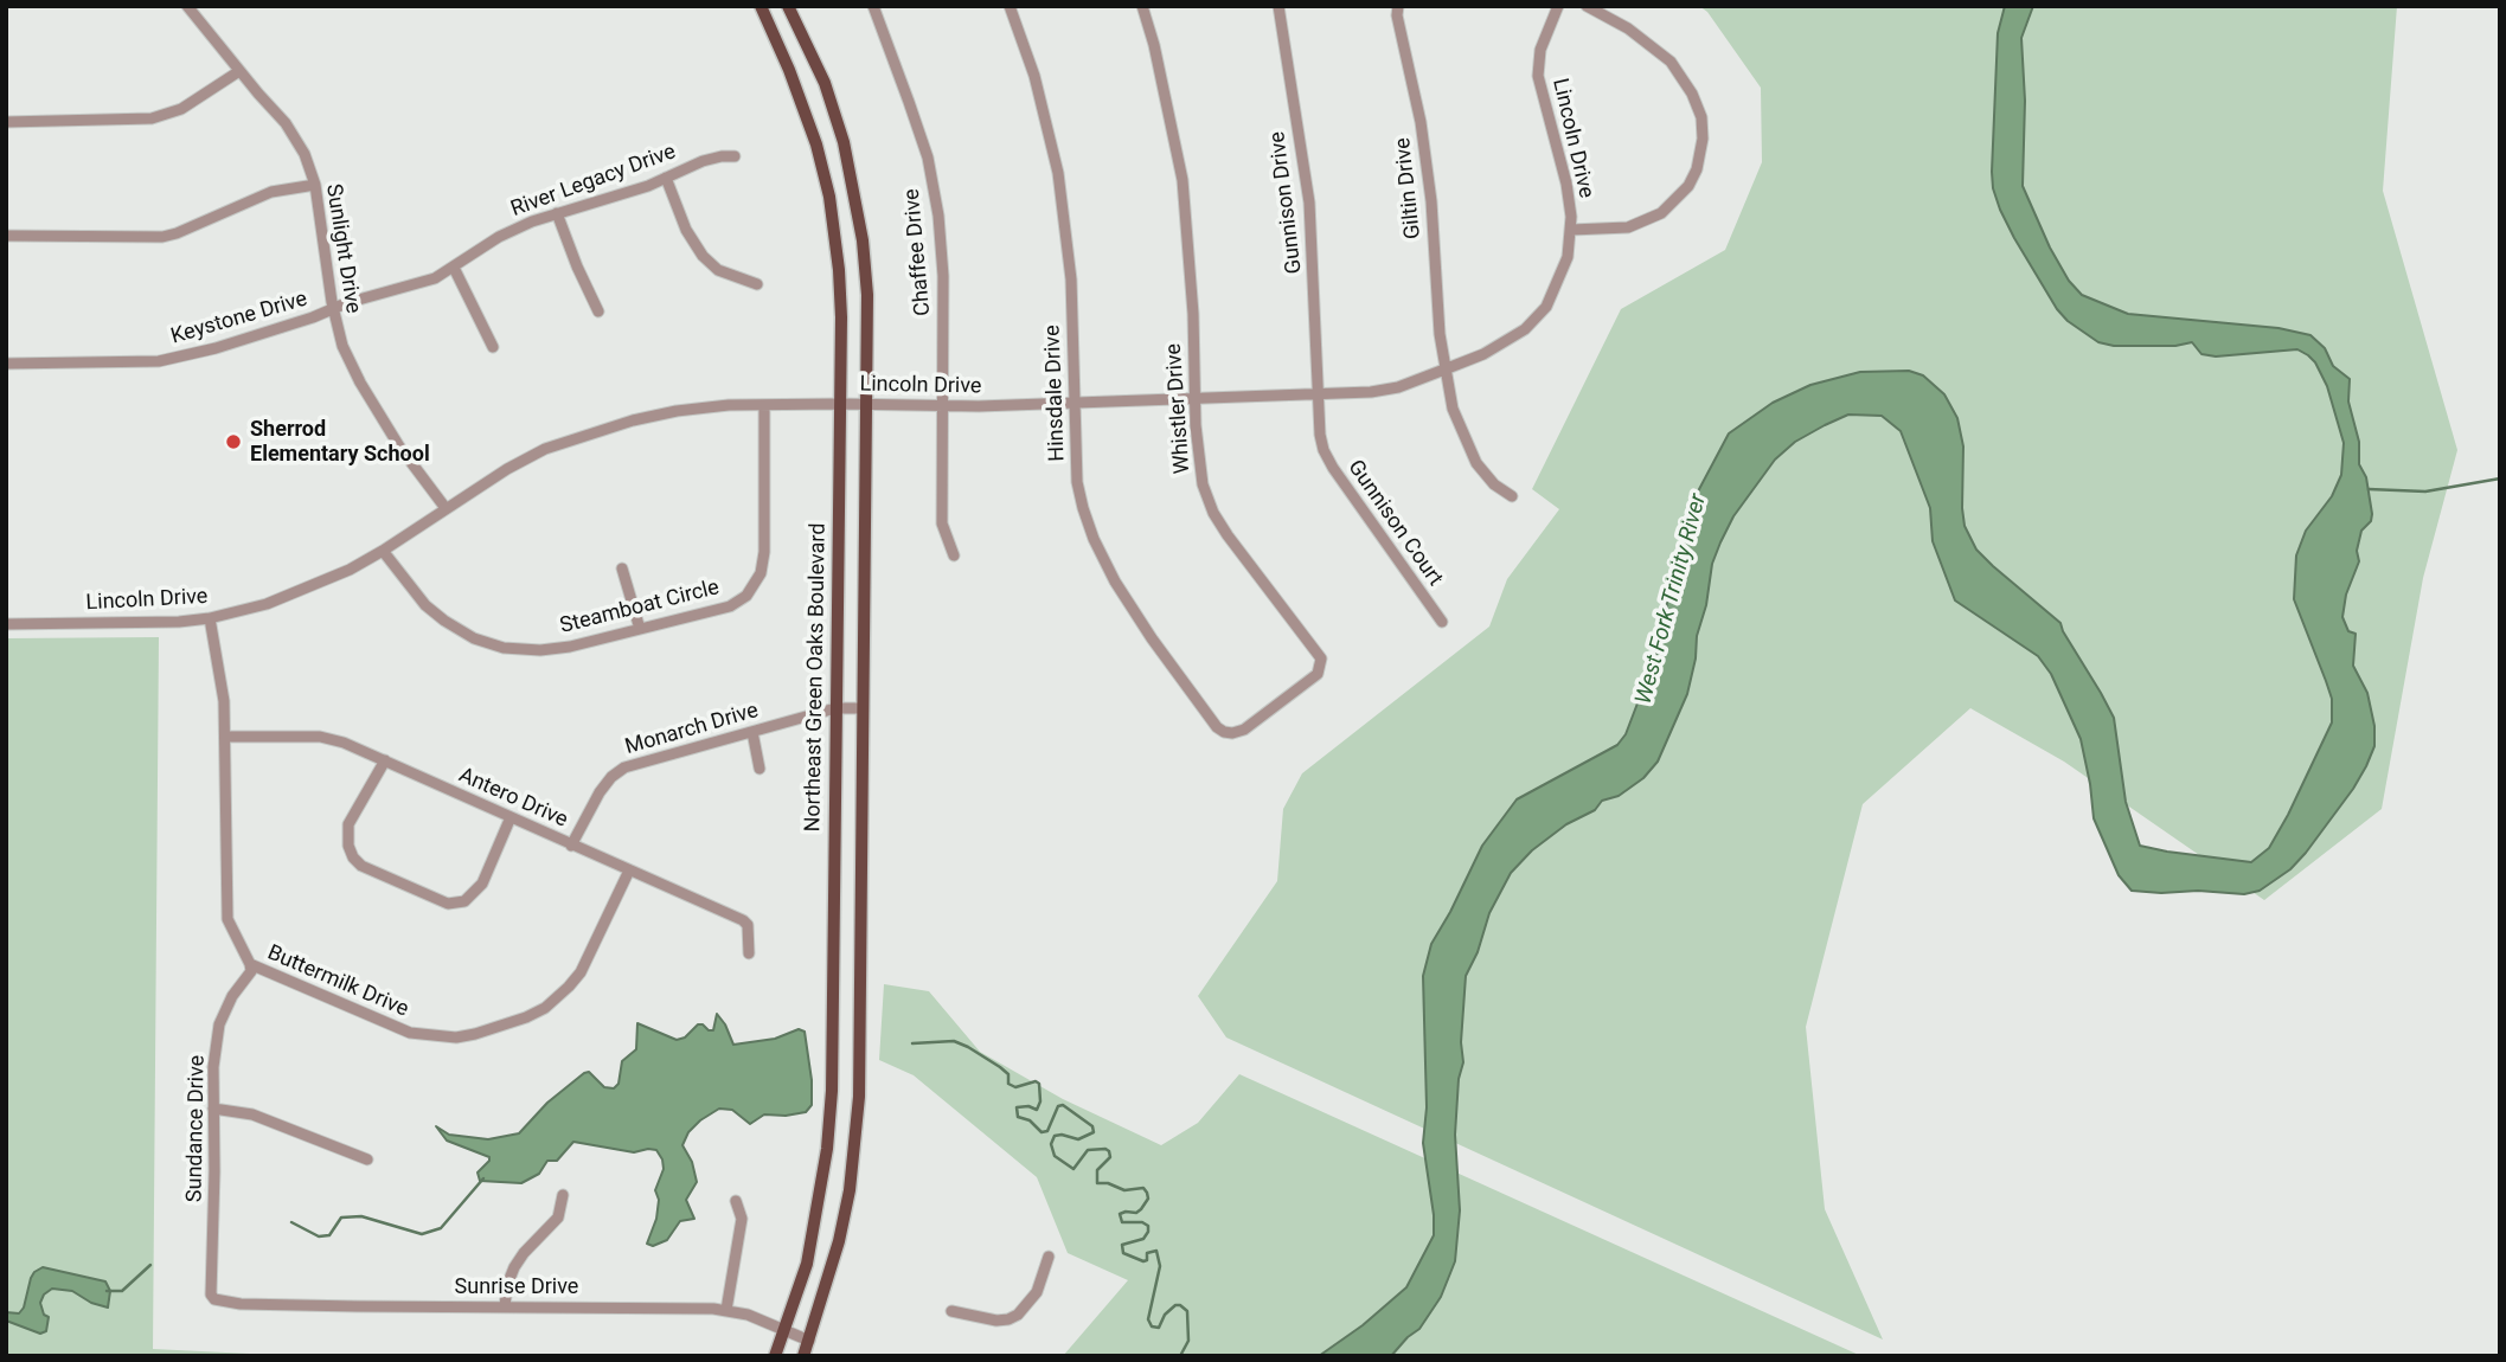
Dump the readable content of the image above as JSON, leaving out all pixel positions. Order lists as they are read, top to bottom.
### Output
{
  "streets": {
    "main road": ["Northeast Green Oaks Boulevard"],
    "street": [
      "Lincoln Drive",
      "River Legacy Drive",
      "Giltin Drive",
      "Gunnison Drive",
      "Sunlight Drive",
      "Chaffee Drive",
      "Keystone Drive",
      "Hinsdale Drive",
      "Whistler Drive",
      "Gunnison Court",
      "Steamboat Circle",
      "Monarch Drive",
      "Antero Drive",
      "Buttermilk Drive",
      "Sundance Drive",
      "Sunrise Drive"
    ]
  },
  "crossings": [
    ["Lincoln Drive", "Giltin Drive"],
    ["Lincoln Drive", "Gunnison Drive"],
    ["Lincoln Drive", "Sunlight Drive"],
    ["Lincoln Drive", "Chaffee Drive"],
    ["Lincoln Drive", "Hinsdale Drive"],
    ["Lincoln Drive", "Whistler Drive"],
    ["Lincoln Drive", "Gunnison Court"],
    ["Lincoln Drive", "Steamboat Circle"],
    ["Lincoln Drive", "Northeast Green Oaks Boulevard"],
    ["Lincoln Drive", "Buttermilk Drive"],
    ["River Legacy Drive", "Sunlight Drive"],
    ["River Legacy Drive", "Keystone Drive"],
    ["Gunnison Drive", "Gunnison Court"],
    ["Sunlight Drive", "Keystone Drive"],
    ["Hinsdale Drive", "Whistler Drive"],
    ["Northeast Green Oaks Boulevard", "Monarch Drive"],
    ["Northeast Green Oaks Boulevard", "Sunrise Drive"],
    ["Monarch Drive", "Antero Drive"],
    ["Antero Drive", "Buttermilk Drive"],
    ["Buttermilk Drive", "Sundance Drive"],
    ["Sundance Drive", "Sunrise Drive"]
  ],
  "water": ["West Fork Trinity River"],
  "places": ["Sherrod Elementary School"]
}
